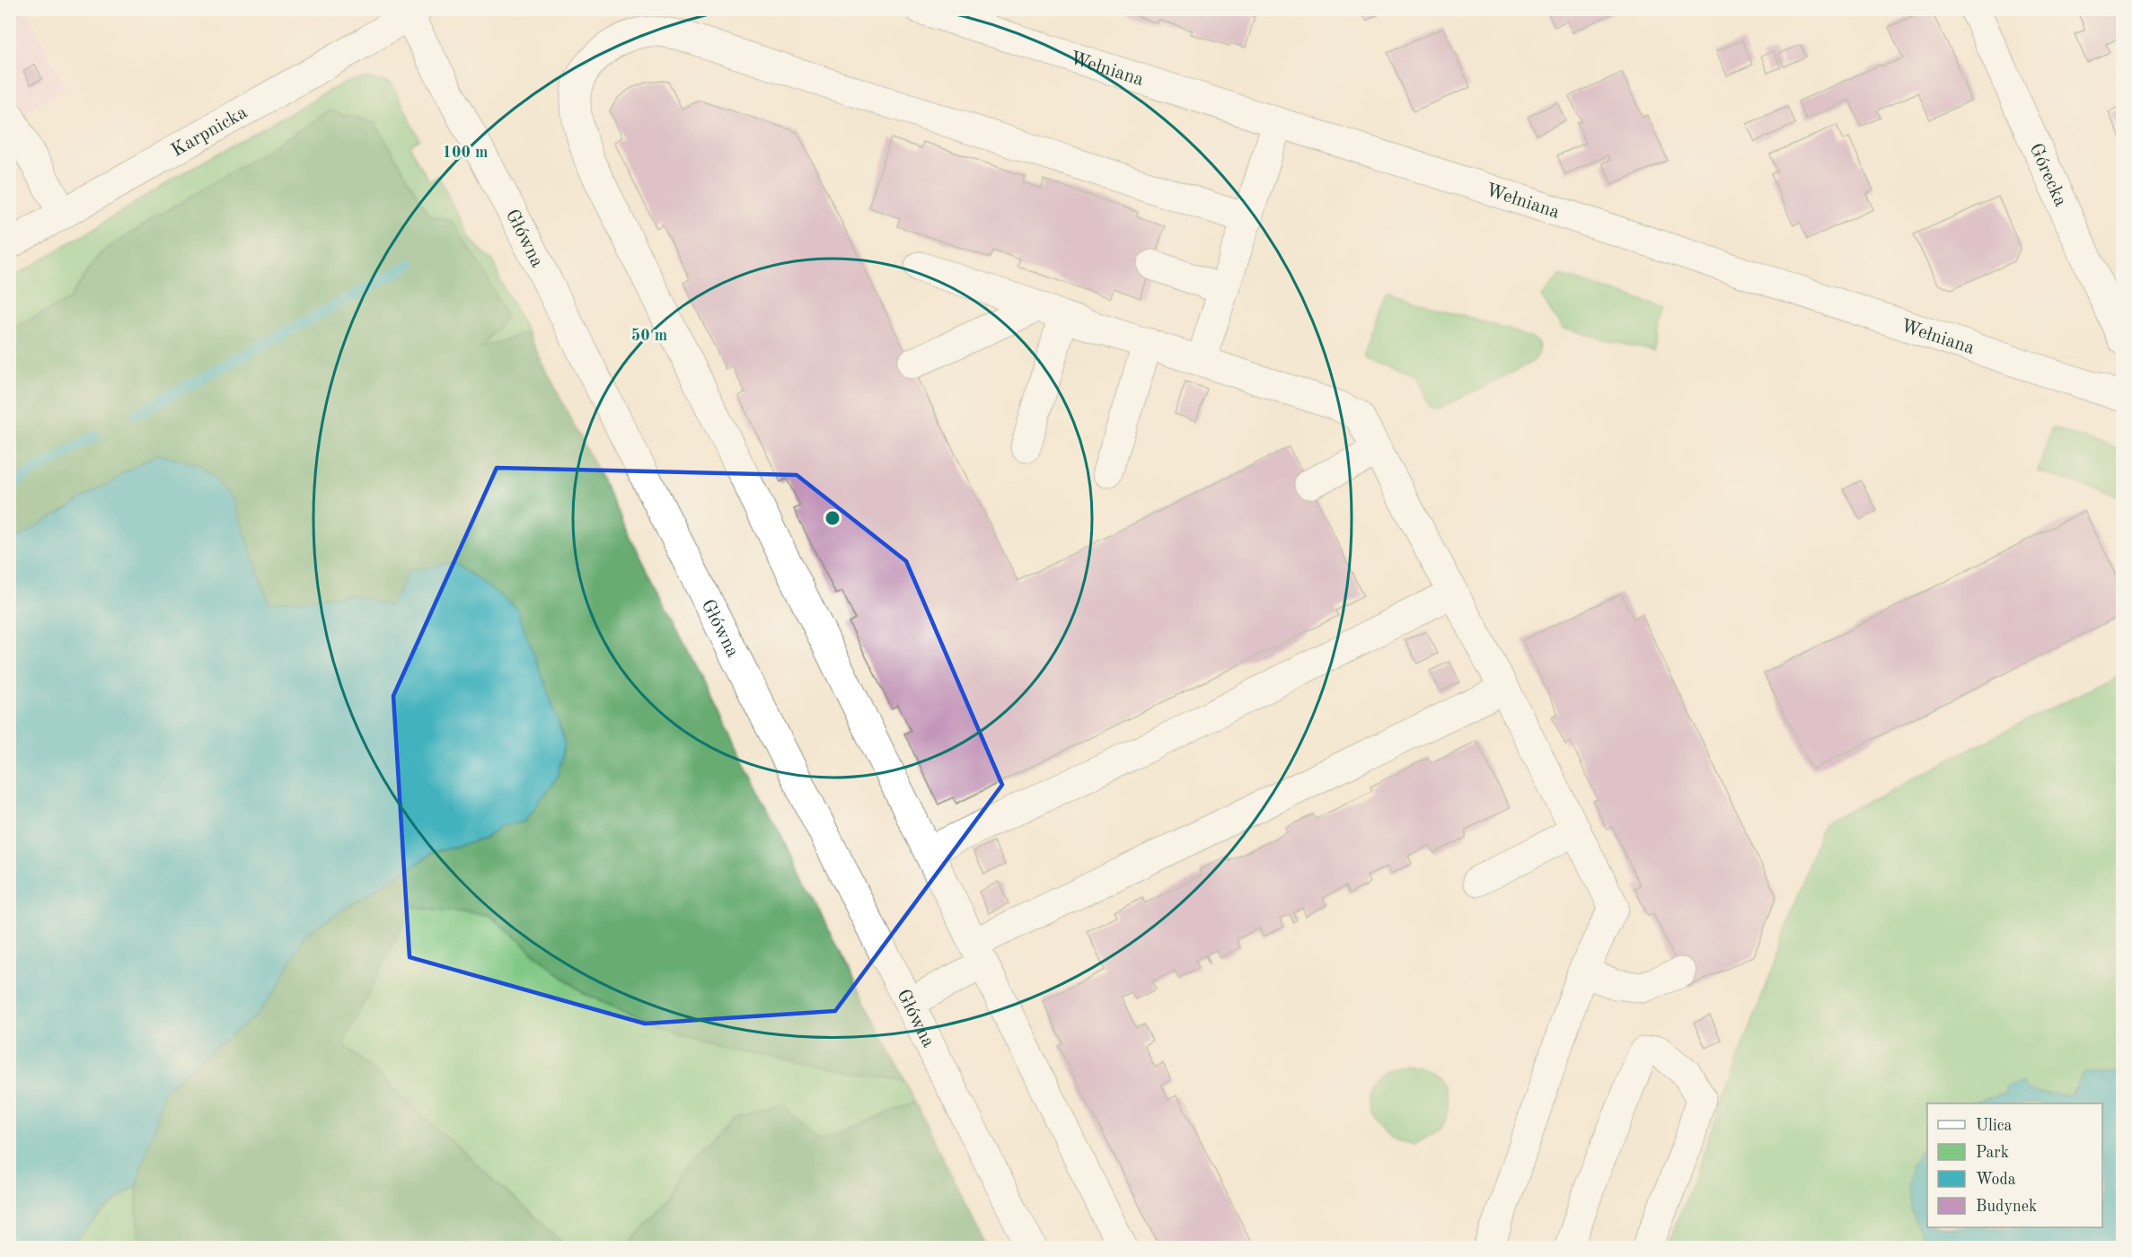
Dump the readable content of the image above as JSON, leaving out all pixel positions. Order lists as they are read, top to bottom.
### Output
{
  "streets": {
    "street": [
      "Wełniana",
      "Karpnicka",
      "Górecka",
      "Główna"
    ]
  },
  "crossings": [
    ["Karpnicka", "Główna"]
  ],
  "legend": [
    "Ulica",
    "Park",
    "Woda",
    "Budynek"
  ],
  "rings": ["100 m", "50 m"]
}
